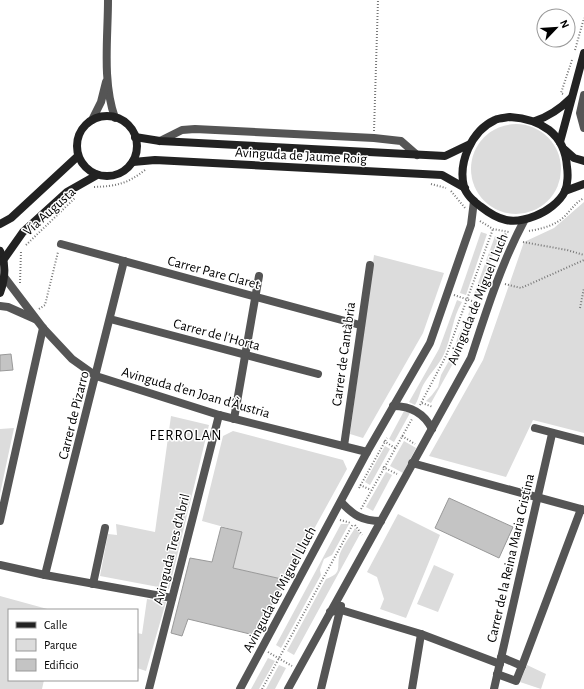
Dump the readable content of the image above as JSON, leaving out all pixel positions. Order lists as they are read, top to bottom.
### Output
{
  "streets": {
    "main road": ["Avinguda de Jaume Roig"],
    "street": [
      "Carrer Pare Claret",
      "Avinguda de Miguel Lluch",
      "Carrer de l'Horta",
      "Carrer de Cantàbria",
      "Avinguda d'en Joan d'Àustria",
      "Carrer de Pizarro",
      "Avinguda Tres d'Abril",
      "Carrer de la Reina Maria Cristina"
    ],
    "path": ["Vía Augusta"]
  },
  "crossings": [
    ["Avinguda de Jaume Roig", "Avinguda de Miguel Lluch"],
    ["Vía Augusta", "Avinguda d'en Joan d'Àustria"],
    ["Carrer Pare Claret", "Carrer de Cantàbria"],
    ["Carrer Pare Claret", "Carrer de Pizarro"],
    ["Avinguda de Miguel Lluch", "Avinguda d'en Joan d'Àustria"],
    ["Carrer de l'Horta", "Carrer de Pizarro"],
    ["Carrer de Cantàbria", "Avinguda d'en Joan d'Àustria"],
    ["Avinguda d'en Joan d'Àustria", "Carrer de Pizarro"],
    ["Avinguda d'en Joan d'Àustria", "Avinguda Tres d'Abril"]
  ],
  "districts": ["FERROLAN"],
  "legend": ["Calle", "Parque", "Edificio"],
  "north": "top right"
}
